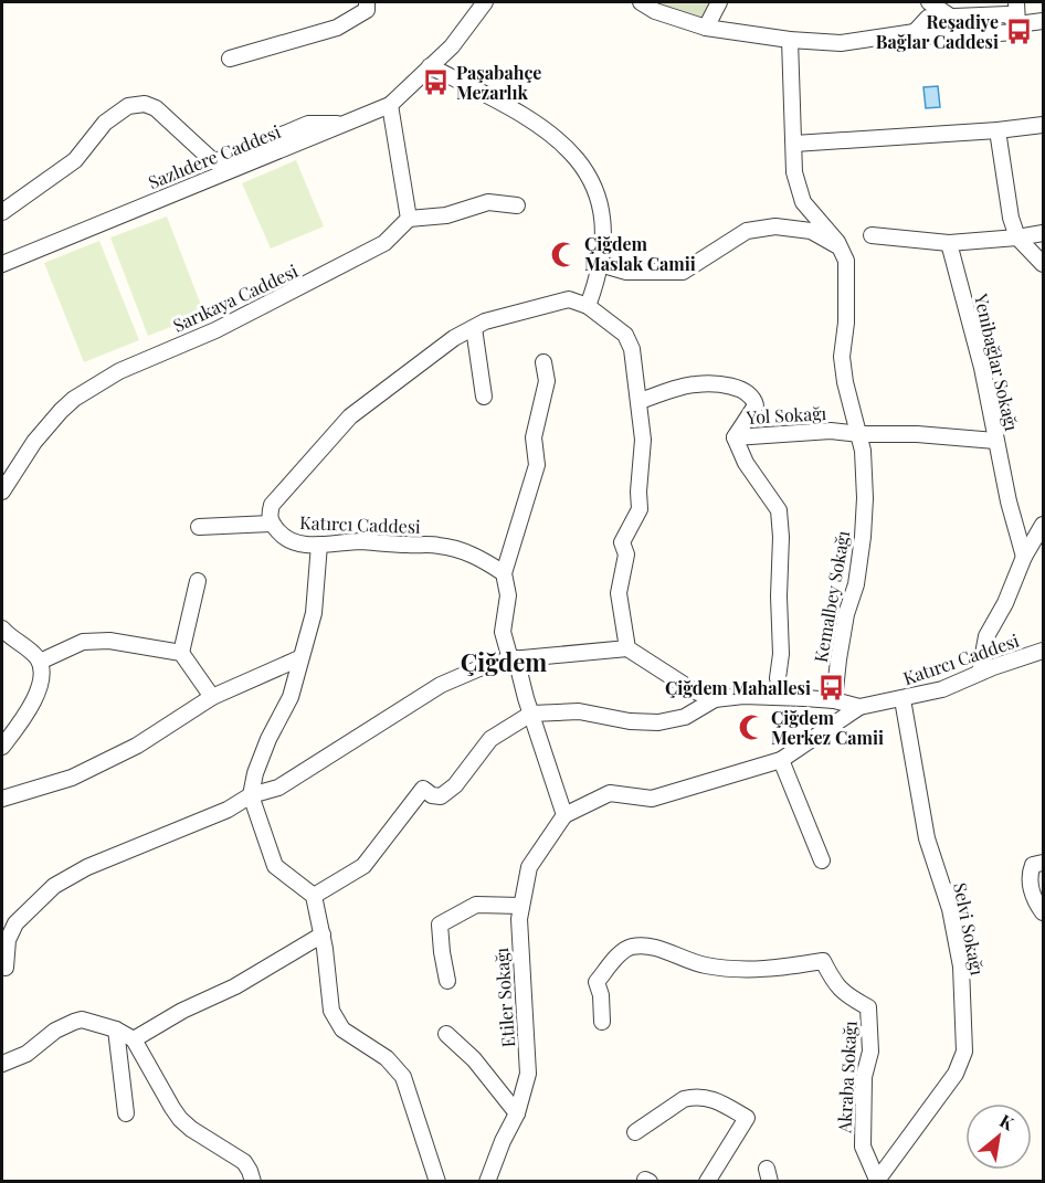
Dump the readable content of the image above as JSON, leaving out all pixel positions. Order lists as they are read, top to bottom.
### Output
{
  "streets": {
    "street": [
      "Sazlıdere Caddesi",
      "Sarıkaya Caddesi",
      "Yenibağlar Sokağı",
      "Yol Sokağı",
      "Katırcı Caddesi",
      "Kemalbey Sokağı",
      "Selvi Sokağı",
      "Etiler Sokağı",
      "Akraba Sokağı"
    ]
  },
  "crossings": [
    ["Yenibağlar Sokağı", "Yol Sokağı"],
    ["Yol Sokağı", "Katırcı Caddesi"],
    ["Yol Sokağı", "Kemalbey Sokağı"],
    ["Katırcı Caddesi", "Kemalbey Sokağı"],
    ["Katırcı Caddesi", "Selvi Sokağı"],
    ["Katırcı Caddesi", "Etiler Sokağı"],
    ["Selvi Sokağı", "Akraba Sokağı"]
  ],
  "districts": ["Çiğdem"],
  "places": {
    "bus stop": ["Reşadiye Bağlar Caddesi", "Paşabahçe Mezarlık", "Çiğdem Mahallesi"],
    "mosque": ["Çiğdem Maslak Camii", "Çiğdem Merkez Camii"]
  },
  "north": "top right"
}
